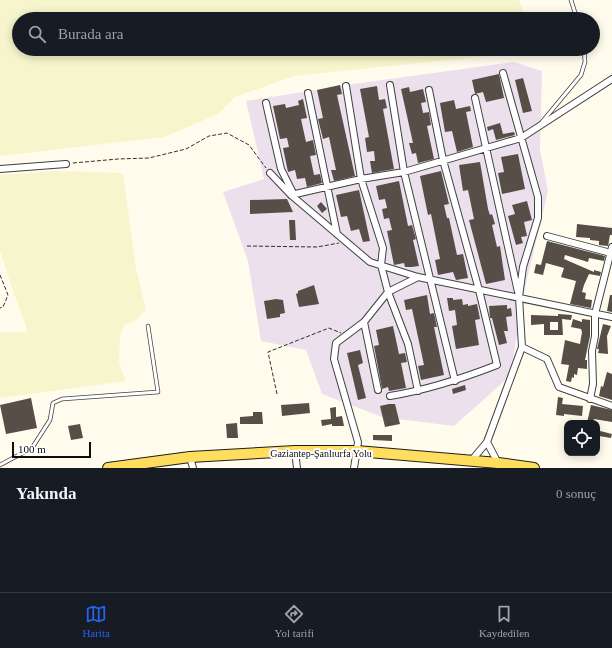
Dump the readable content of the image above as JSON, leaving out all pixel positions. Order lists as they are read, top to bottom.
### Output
{
  "streets": {
    "main road": ["Gaziantep-Şanlıurfa Yolu"]
  },
  "scale_bar": "100 m",
  "page": {
    "search": "Burada ara",
    "scale": "100 m",
    "heading": ["Yakında", "0 sonuç"],
    "nav": ["Harita", "Yol tarifi", "Kaydedilen"]
  }
}
